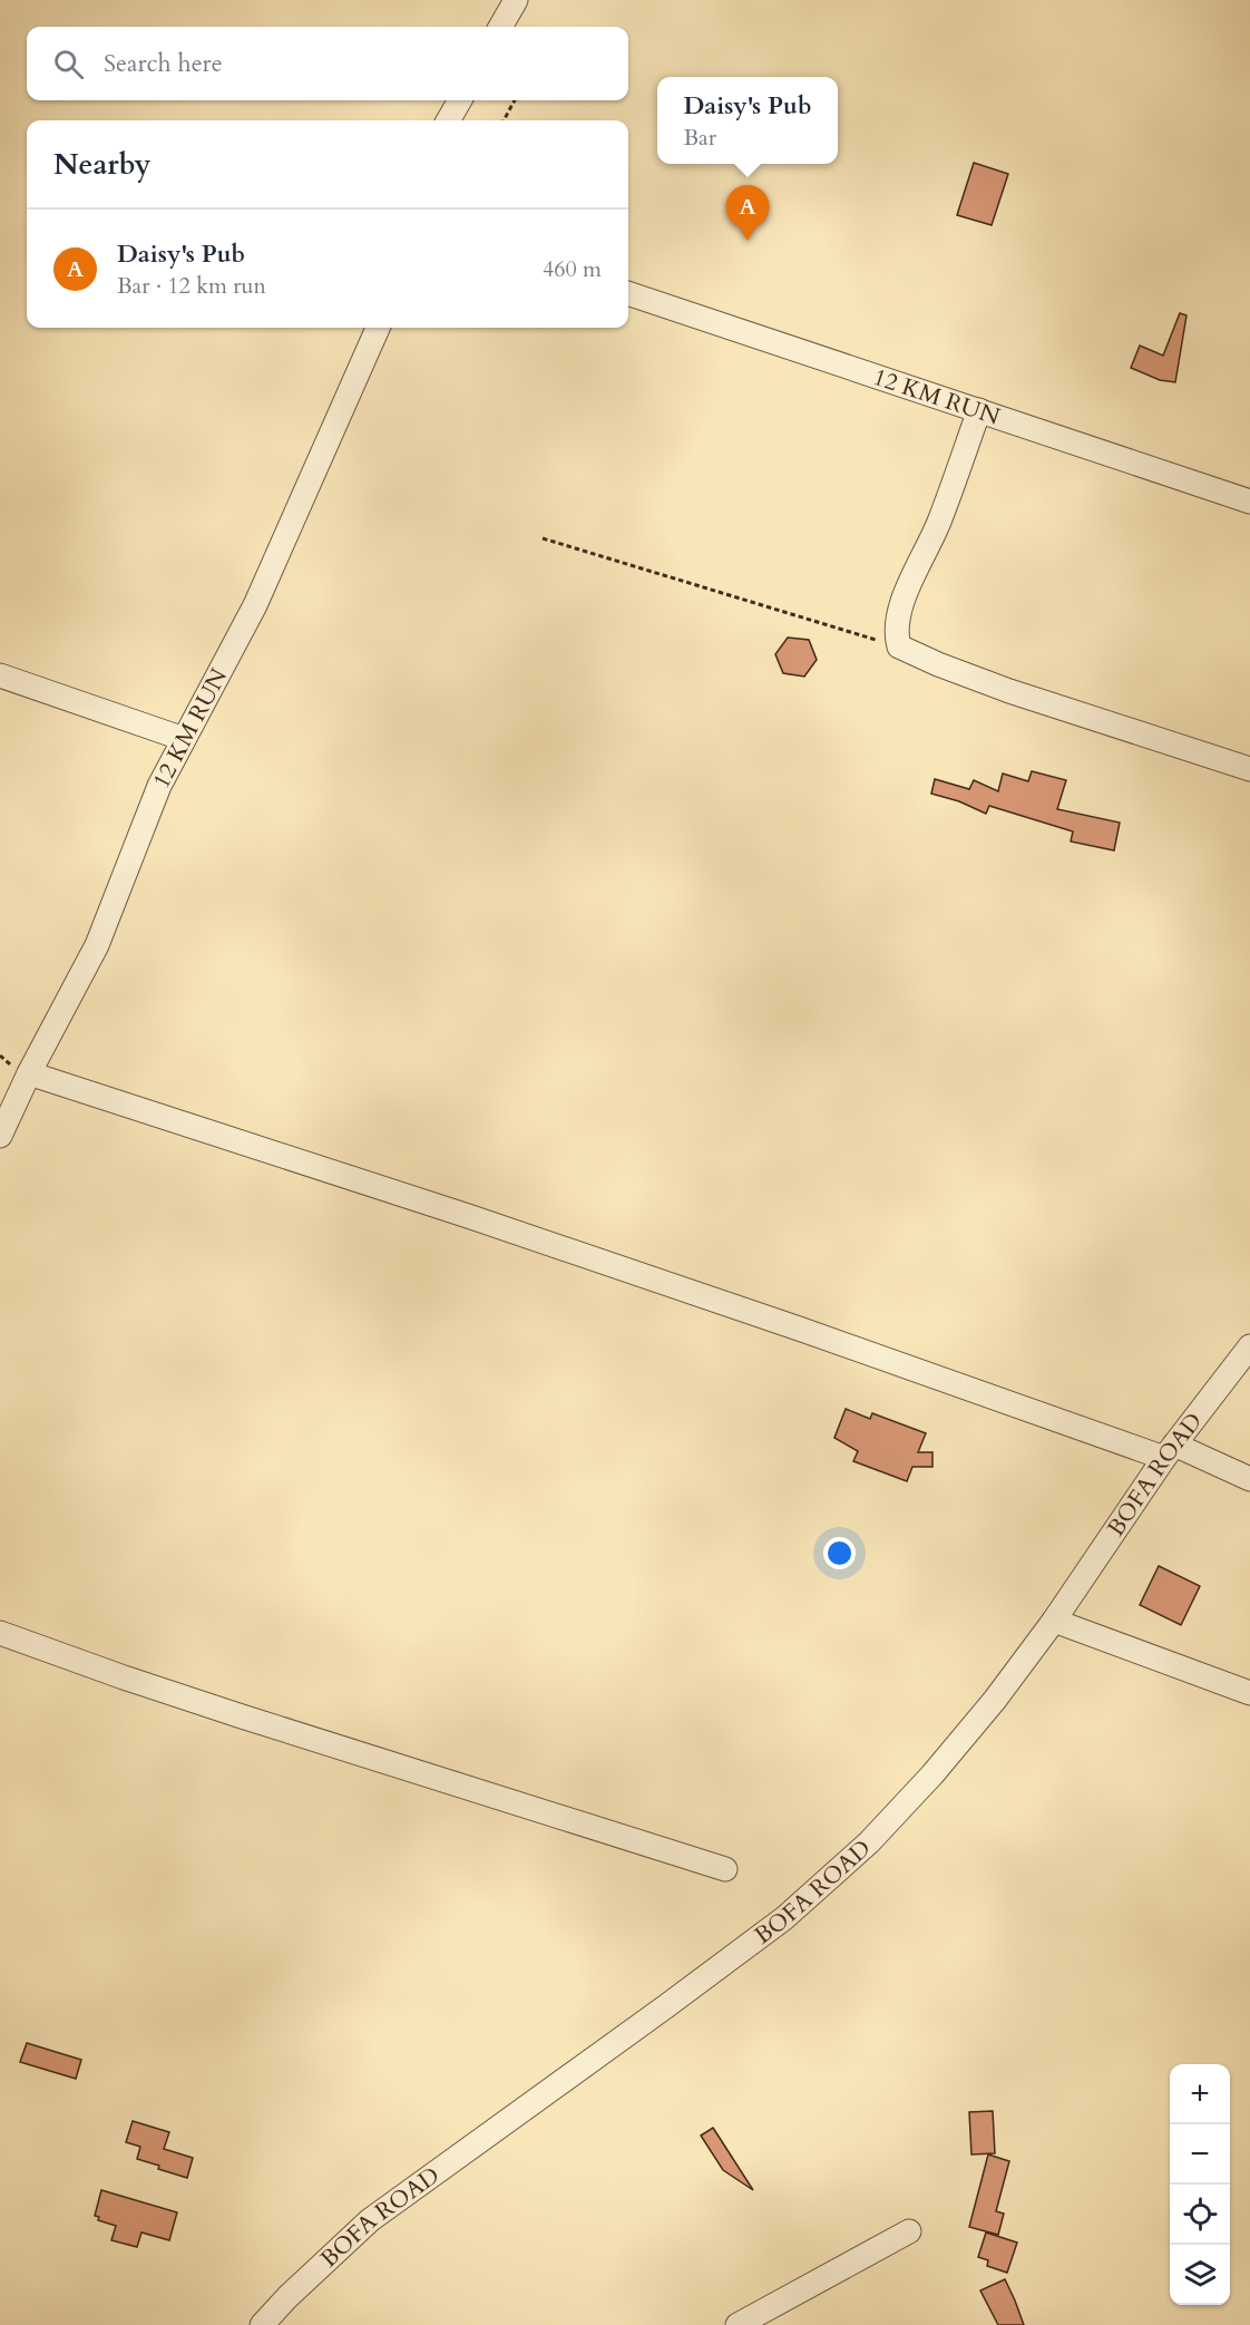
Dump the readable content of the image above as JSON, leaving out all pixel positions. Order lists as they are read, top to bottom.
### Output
{
  "streets": {
    "street": ["12 KM RUN", "BOFA ROAD"]
  },
  "page": {
    "search": "Search here",
    "popup": ["Daisy's Pub", "Bar"],
    "heading": "Nearby",
    "pins": "A",
    "list": [
      {
        "mark": "A",
        "name": "Daisy's Pub",
        "note": "Bar · 12 km run",
        "value": "460 m"
      }
    ],
    "map_buttons": ["+", "−"]
  }
}
